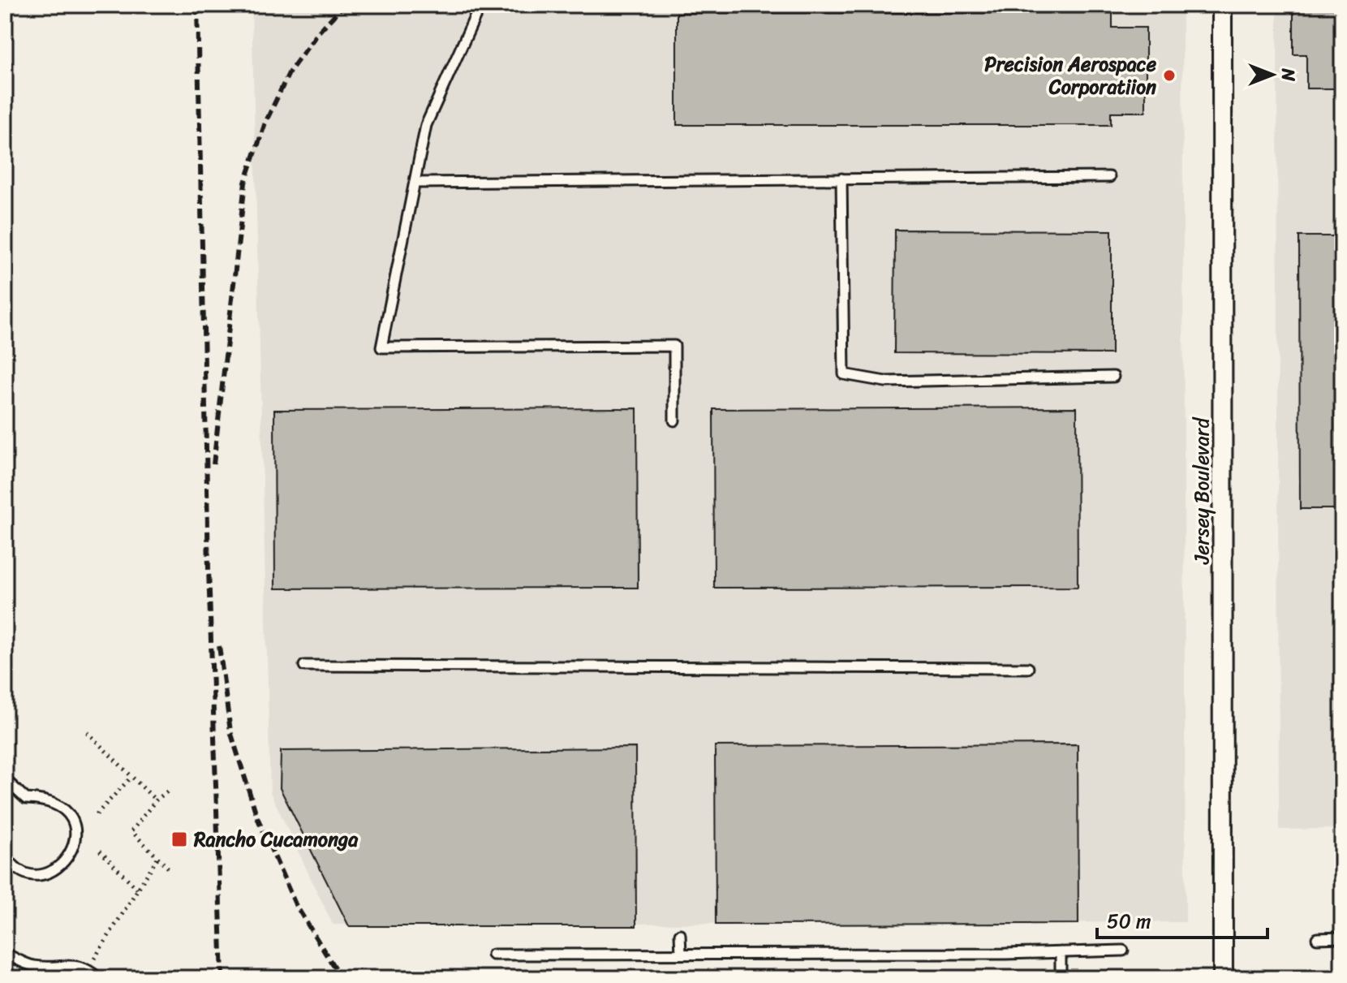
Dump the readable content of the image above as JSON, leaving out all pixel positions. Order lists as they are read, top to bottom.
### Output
{
  "streets": {
    "street": ["Jersey Boulevard"]
  },
  "places": {
    "other": ["Precision Aerospace Corporatiion"],
    "transit": ["Rancho Cucamonga"]
  },
  "scale_bar": "50 m",
  "north": "right"
}
